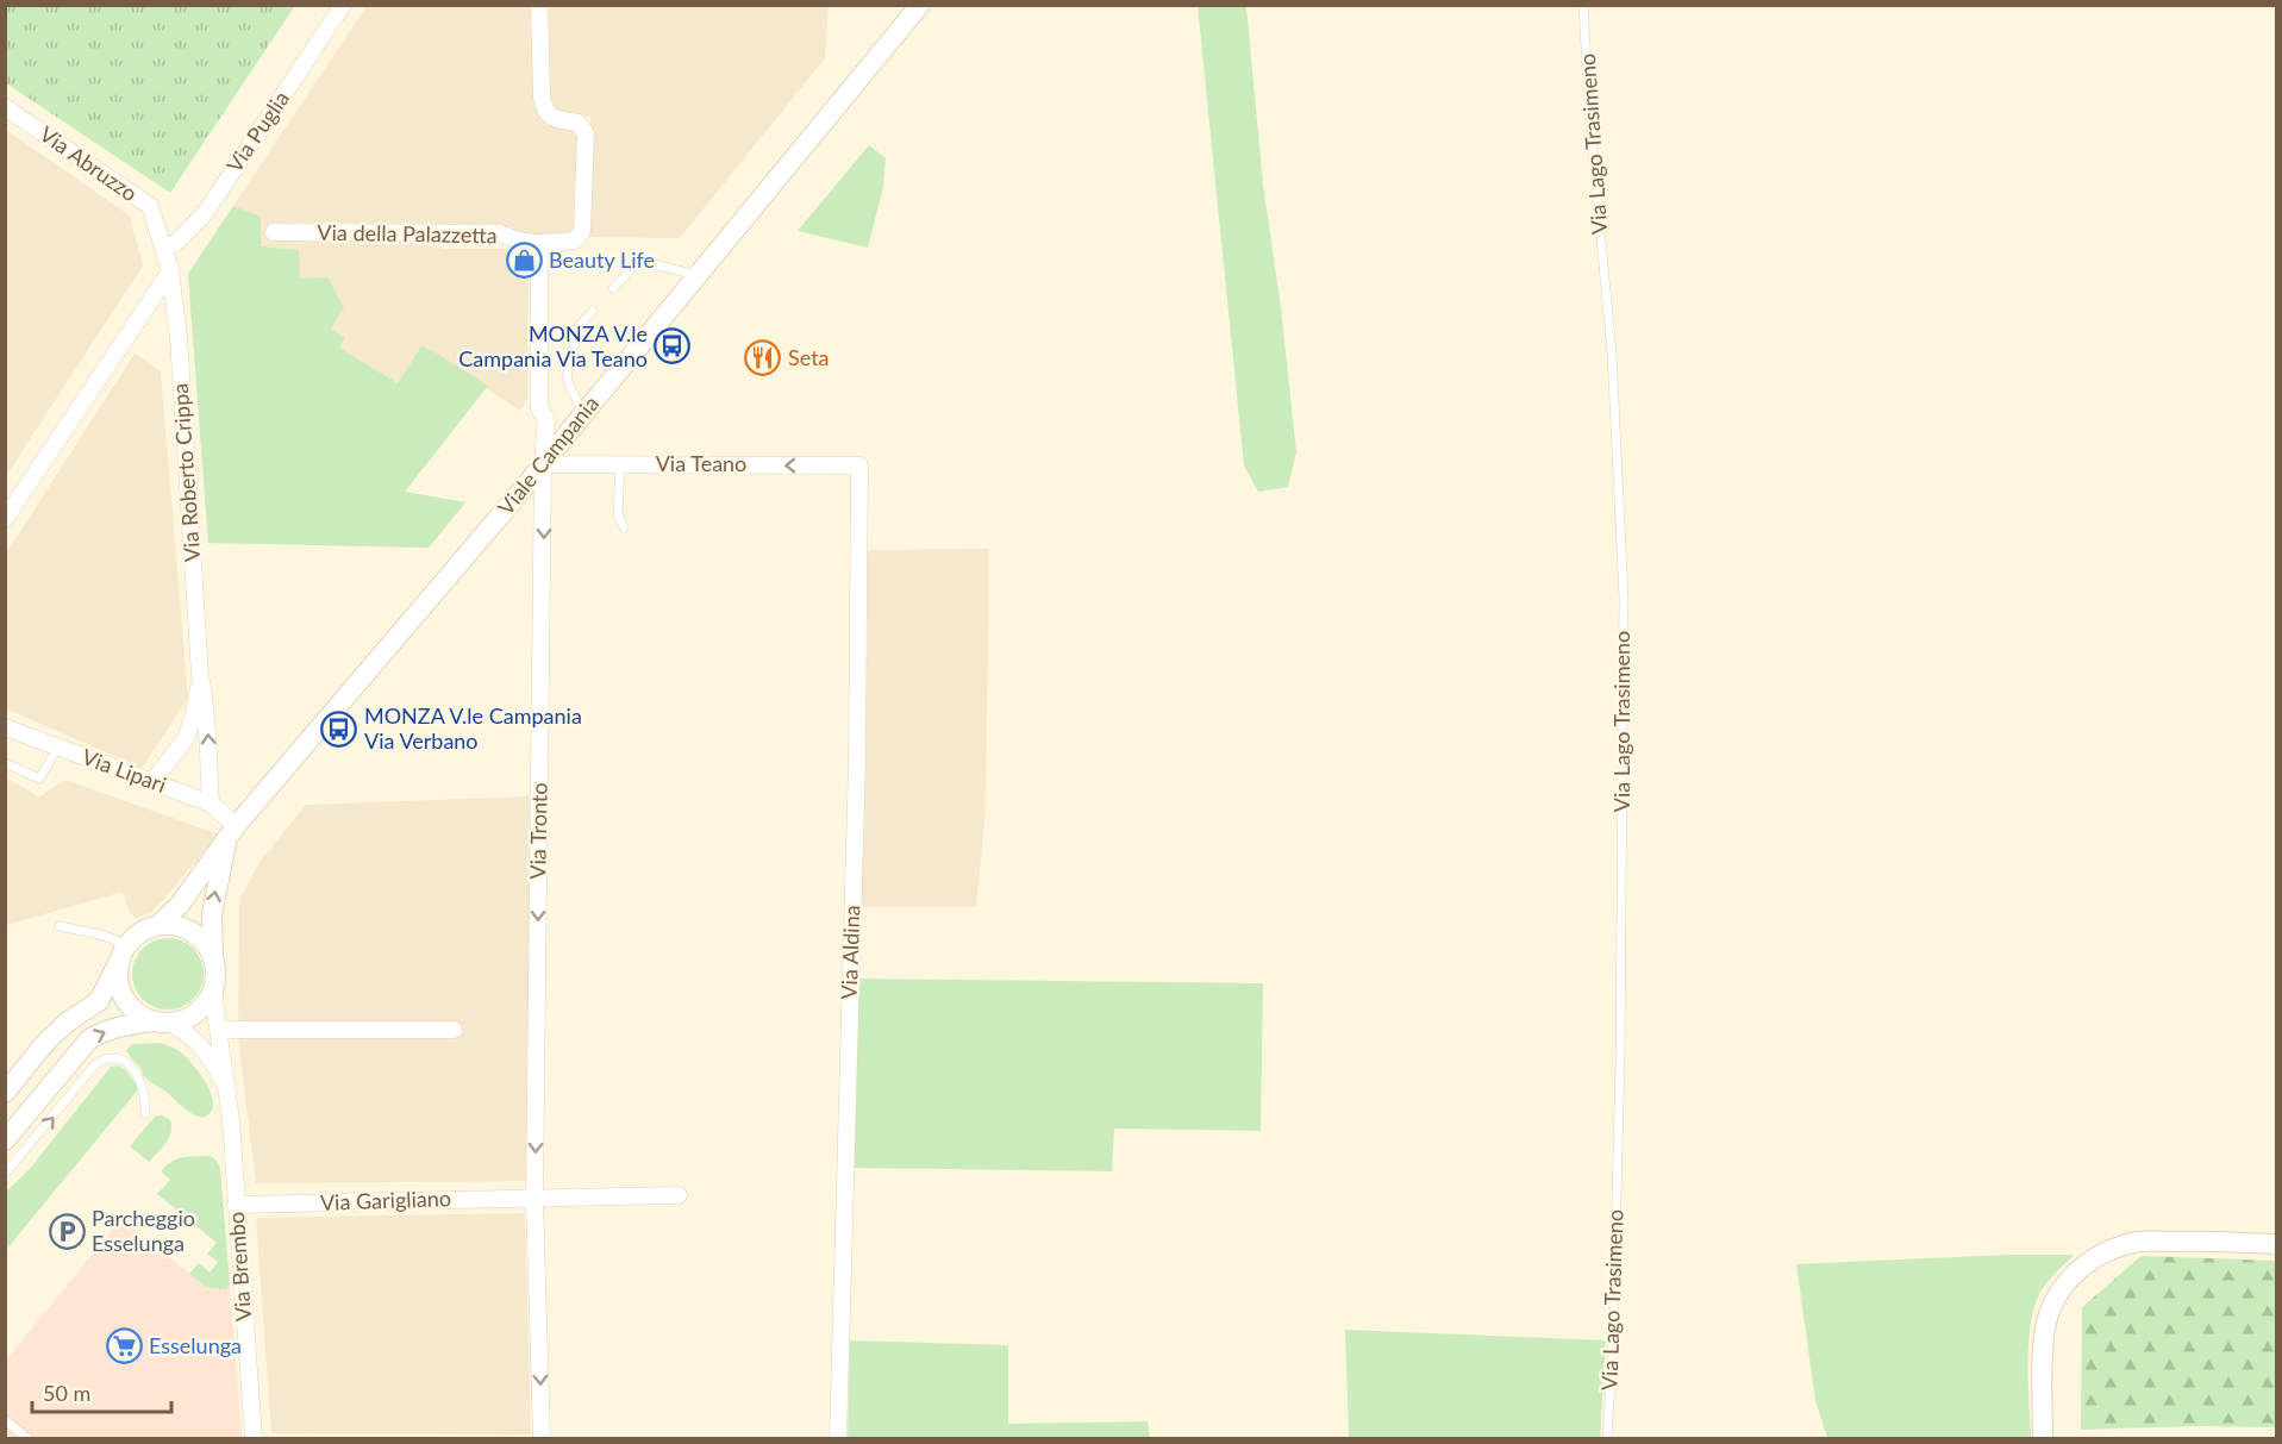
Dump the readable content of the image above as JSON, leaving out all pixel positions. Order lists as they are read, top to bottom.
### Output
{
  "streets": {
    "street": [
      "Via Puglia",
      "Via Abruzzo",
      "Via della Palazzetta",
      "Viale Campania",
      "Via Teano",
      "Via Roberto Crippa",
      "Via Lipari",
      "Via Tronto",
      "Via Aldina",
      "Via Garigliano",
      "Via Brembo"
    ],
    "lane": ["Via Lago Trasimeno"]
  },
  "crossings": [
    ["Via Puglia", "Via Abruzzo"],
    ["Via Abruzzo", "Via Roberto Crippa"],
    ["Via della Palazzetta", "Via Tronto"],
    ["Viale Campania", "Via Teano"],
    ["Viale Campania", "Via Lipari"],
    ["Viale Campania", "Via Tronto"],
    ["Viale Campania", "Via Brembo"],
    ["Via Teano", "Via Tronto"],
    ["Via Teano", "Via Aldina"],
    ["Via Roberto Crippa", "Via Lipari"],
    ["Via Tronto", "Via Garigliano"],
    ["Via Garigliano", "Via Brembo"]
  ],
  "one_way": ["Via Teano", "Via Tronto"],
  "places": {
    "shop": ["Beauty Life"],
    "bus stop": ["MONZA V.le Campania Via Teano", "MONZA V.le Campania Via Verbano"],
    "restaurant": ["Seta"],
    "parking": ["Parcheggio Esselunga"],
    "supermarket": ["Esselunga"]
  },
  "scale_bar": "50 m"
}
